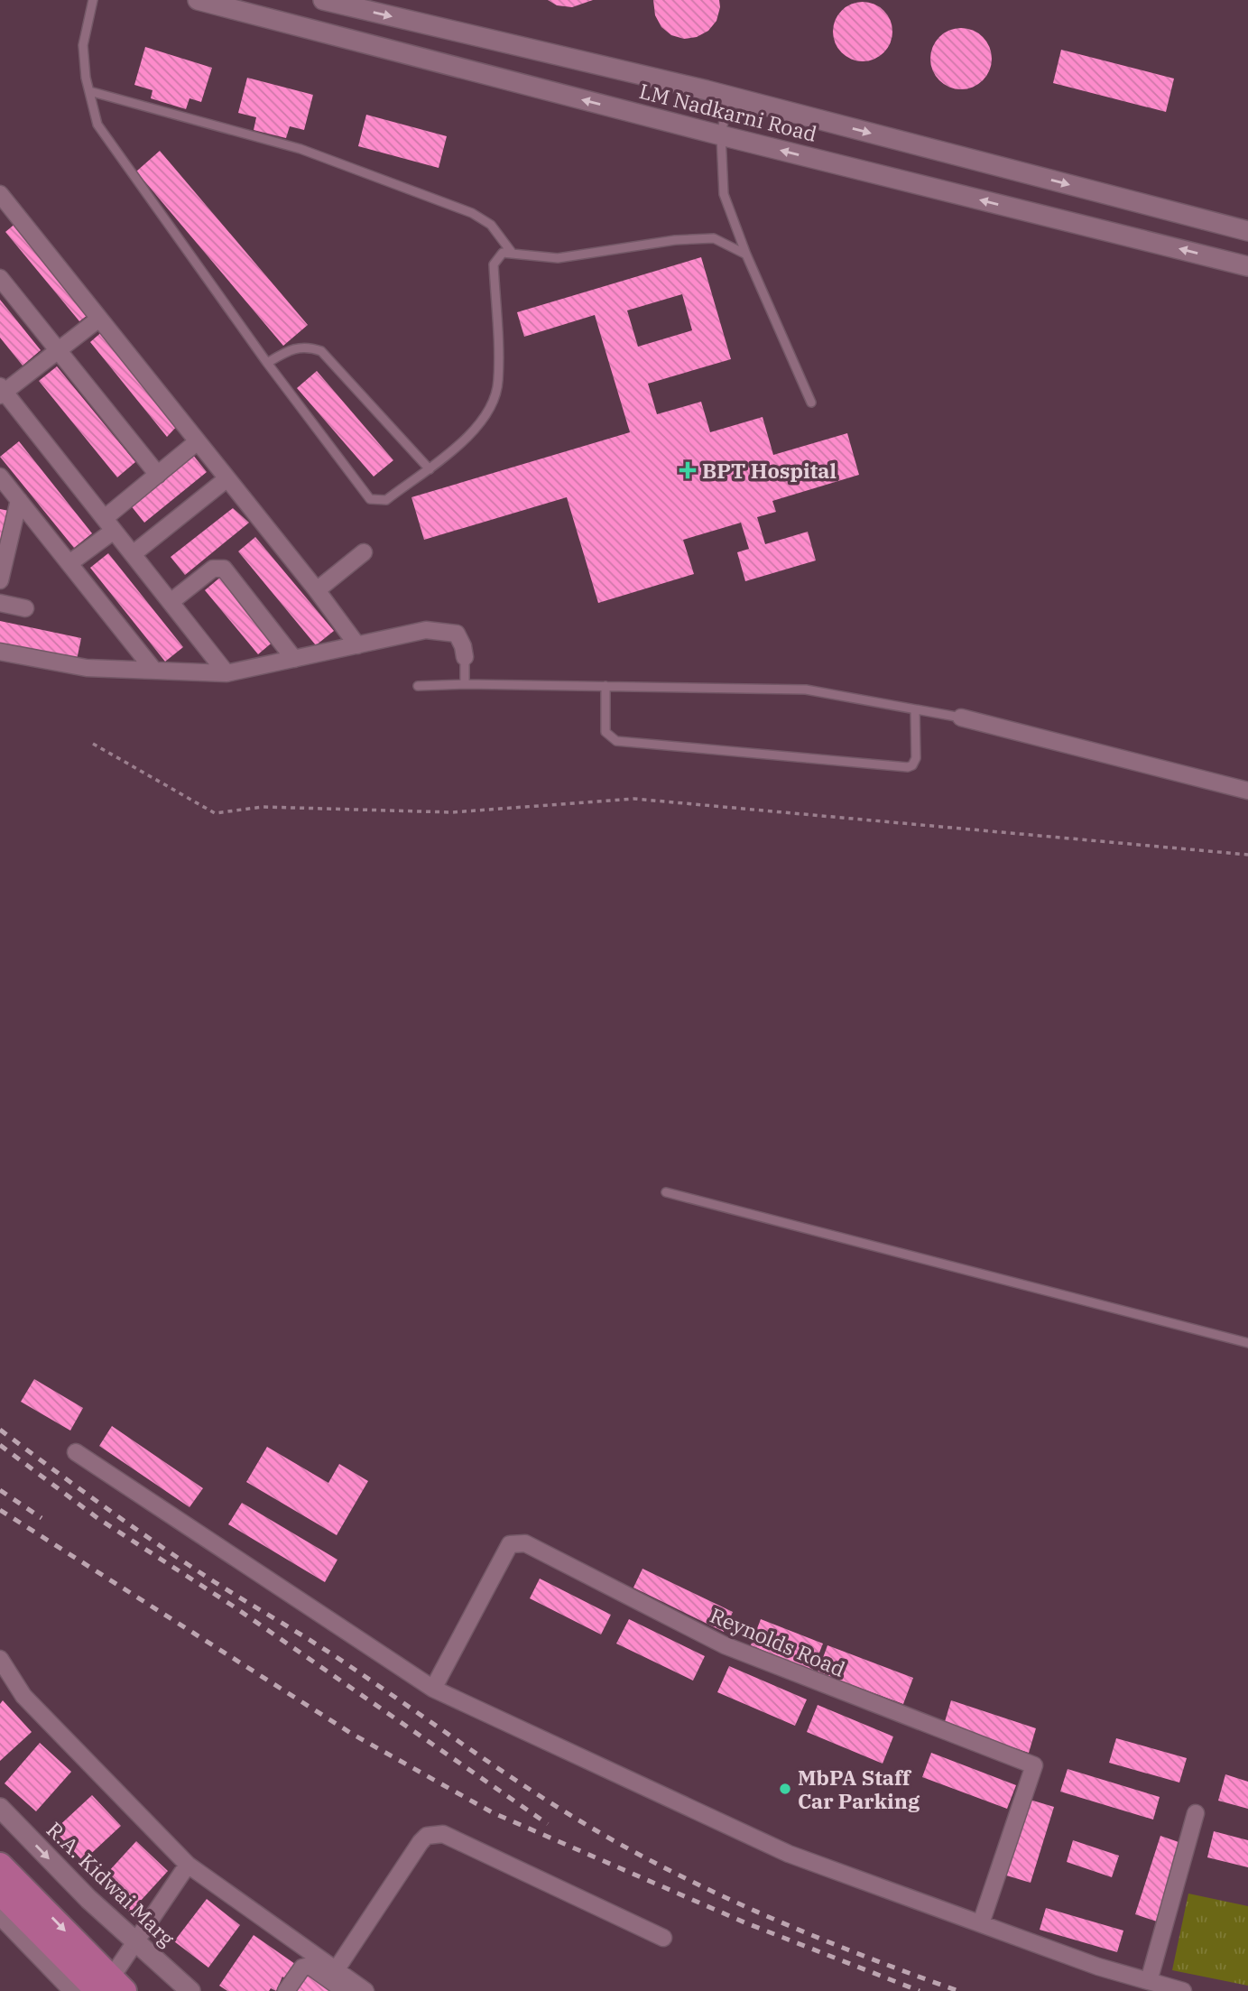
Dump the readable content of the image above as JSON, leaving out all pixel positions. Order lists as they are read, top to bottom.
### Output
{
  "streets": {
    "street": ["LM Nadkarni Road", "Reynolds Road", "R.A. Kidwai Marg"]
  },
  "places": {
    "health": ["BPT Hospital"],
    "other": ["MbPA Staff Car Parking"]
  }
}
